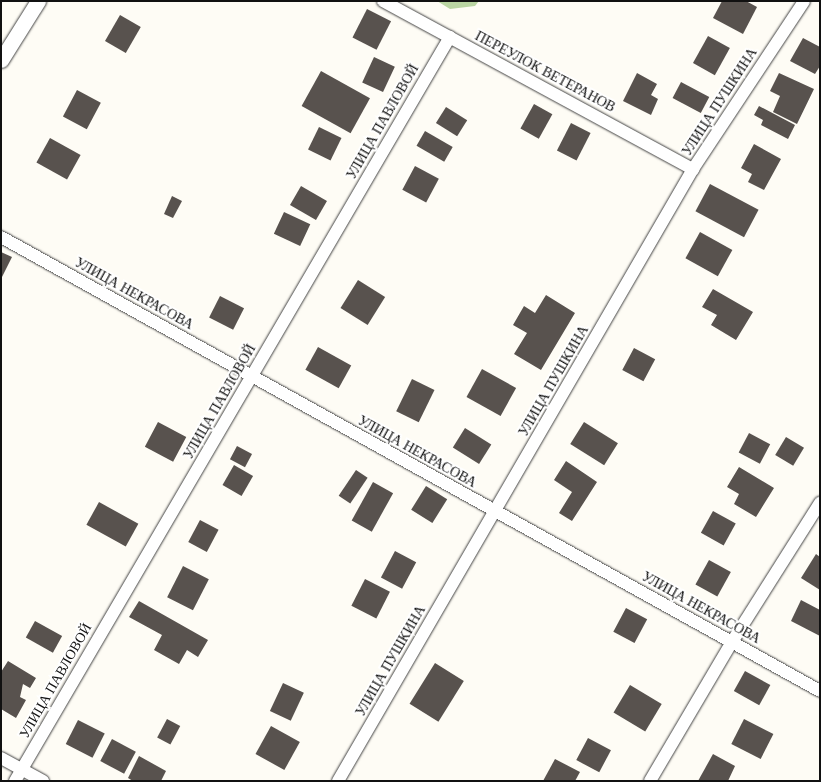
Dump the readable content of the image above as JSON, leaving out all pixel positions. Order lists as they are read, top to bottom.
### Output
{
  "streets": {
    "street": [
      "ПЕРЕУЛОК ВЕТЕРАНОВ",
      "УЛИЦА ПУШКИНА",
      "УЛИЦА ПАВЛОВОЙ",
      "УЛИЦА НЕКРАСОВА"
    ]
  },
  "crossings": [
    ["ПЕРЕУЛОК ВЕТЕРАНОВ", "УЛИЦА ПУШКИНА"],
    ["ПЕРЕУЛОК ВЕТЕРАНОВ", "УЛИЦА ПАВЛОВОЙ"],
    ["УЛИЦА ПУШКИНА", "УЛИЦА НЕКРАСОВА"],
    ["УЛИЦА ПАВЛОВОЙ", "УЛИЦА НЕКРАСОВА"]
  ]
}
